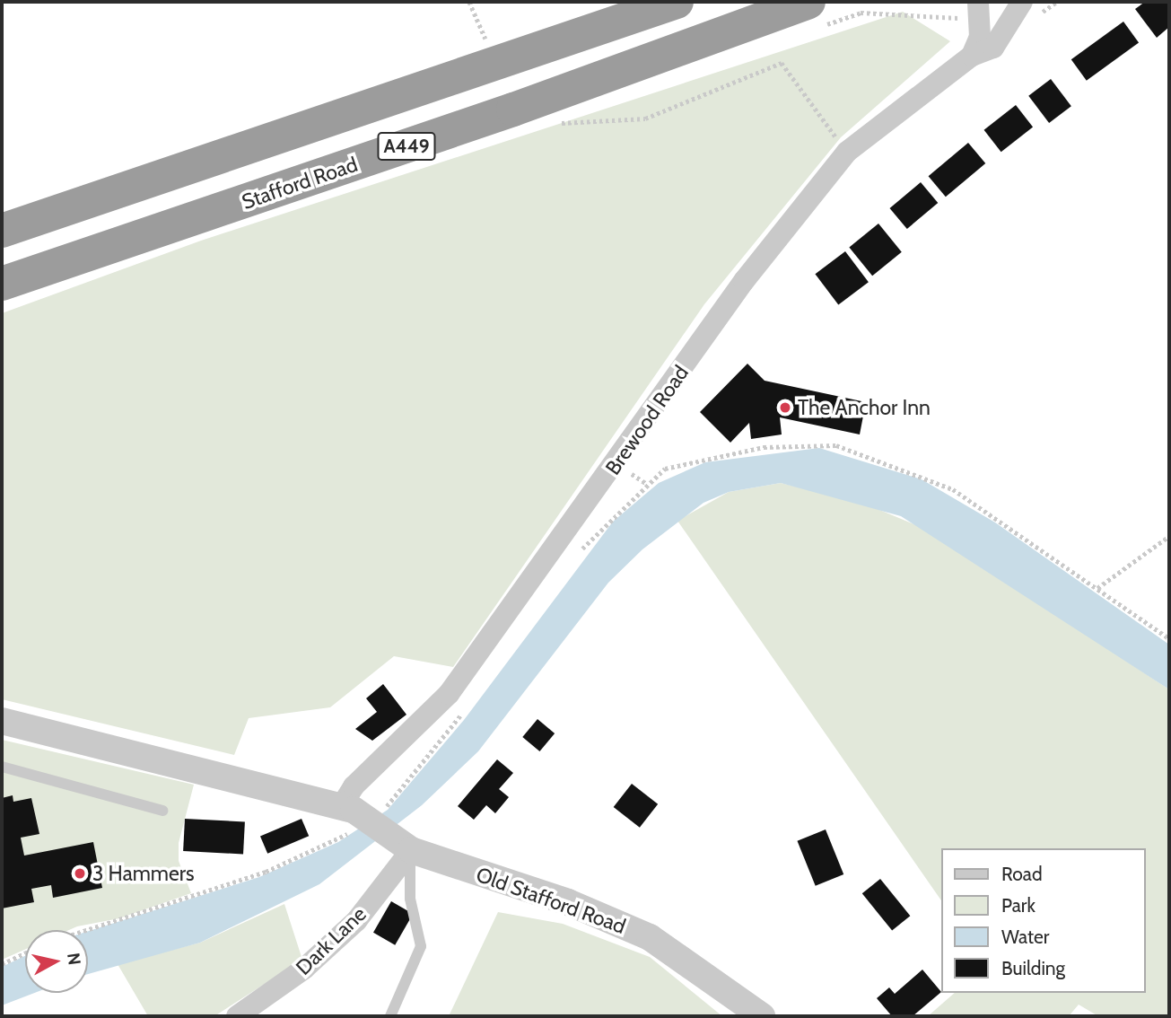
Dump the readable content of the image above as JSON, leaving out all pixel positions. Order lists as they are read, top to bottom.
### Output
{
  "streets": {
    "highway": ["A449", "Stafford Road"],
    "street": ["Brewood Road", "Old Stafford Road", "Dark Lane"]
  },
  "crossings": [
    ["Brewood Road", "Old Stafford Road"],
    ["Old Stafford Road", "Dark Lane"]
  ],
  "places": ["The Anchor Inn", "3 Hammers"],
  "legend": [
    "Road",
    "Park",
    "Water",
    "Building"
  ],
  "north": "right"
}
